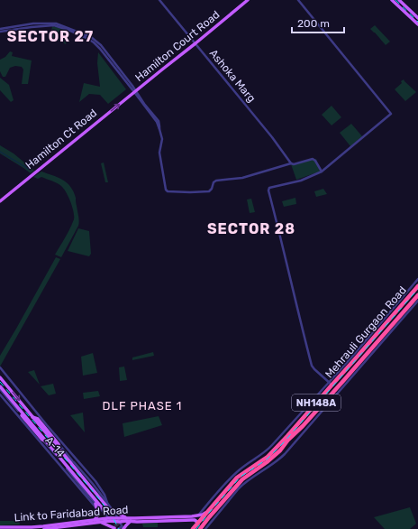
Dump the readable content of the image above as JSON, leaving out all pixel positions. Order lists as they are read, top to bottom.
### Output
{
  "streets": {
    "highway": ["Mehrauli Gurgaon Road", "NH148A"],
    "main road": ["Hamilton Court Road", "Hamilton Ct Road", "Link to Faridabad Road"],
    "street": ["Ashoka Marg", "A-14"]
  },
  "crossings": [
    ["Hamilton Court Road", "Ashoka Marg"],
    ["Hamilton Court Road", "Hamilton Ct Road"],
    ["Mehrauli Gurgaon Road", "Link to Faridabad Road"]
  ],
  "one_way": ["Hamilton Ct Road"],
  "districts": ["SECTOR 27", "SECTOR 28", "DLF PHASE 1"],
  "scale_bar": "200 m"
}
